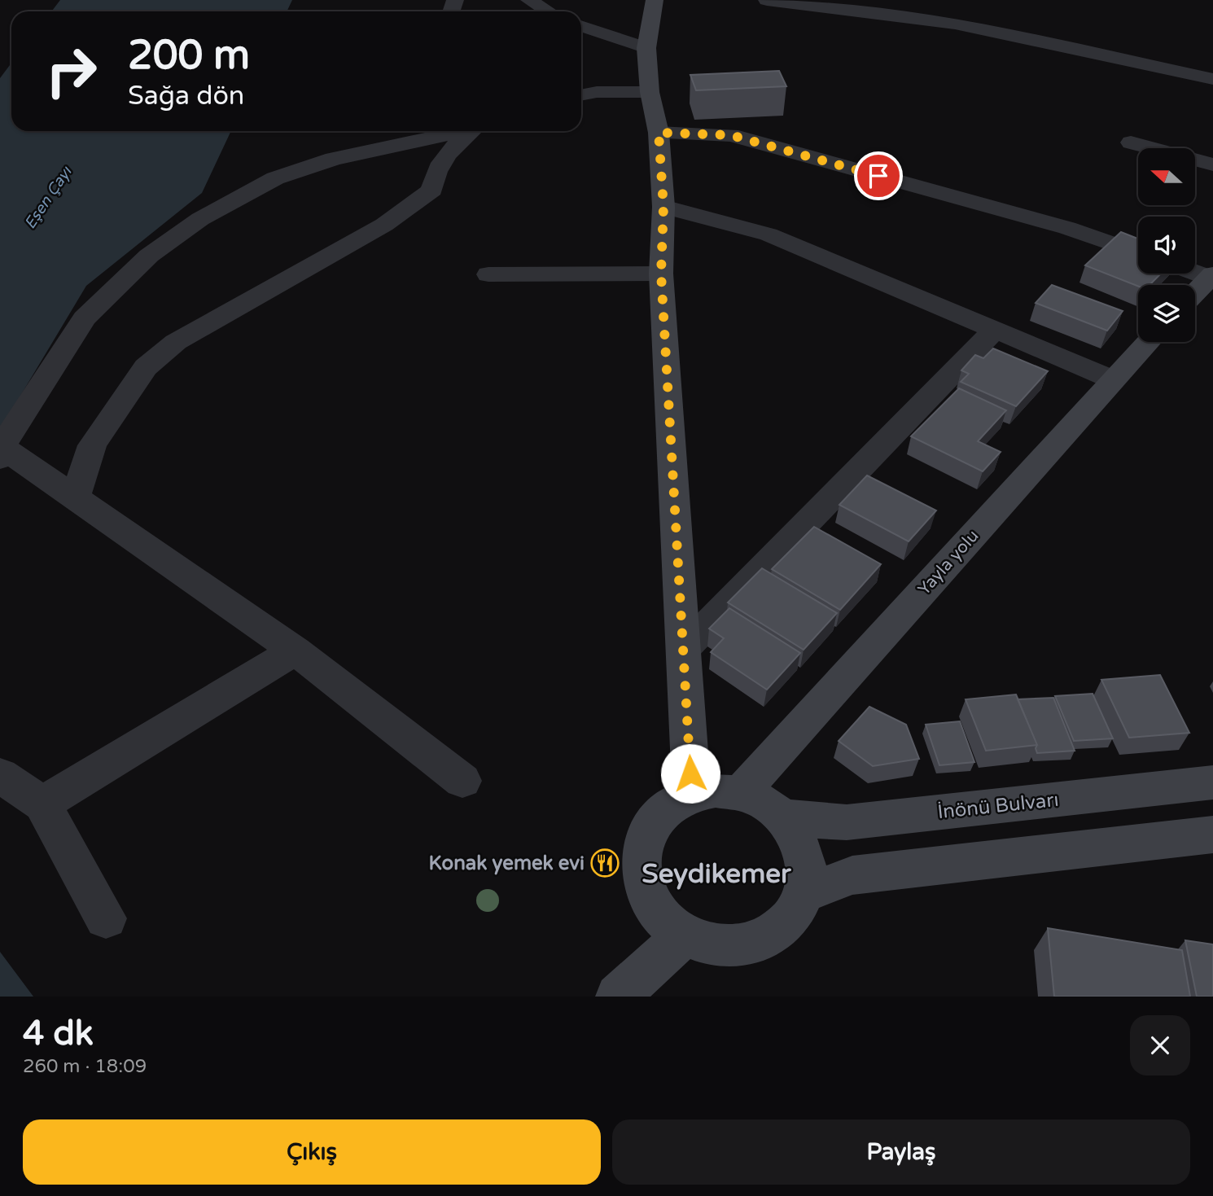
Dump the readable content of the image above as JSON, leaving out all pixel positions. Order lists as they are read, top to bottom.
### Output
{
  "streets": {
    "street": ["Yayla yolu", "İnönü Bulvarı"]
  },
  "crossings": [
    ["Yayla yolu", "İnönü Bulvarı"]
  ],
  "districts": ["Seydikemer"],
  "water": ["Eşen Çayı"],
  "places": {
    "restaurant": ["Konak yemek evi"]
  },
  "north": "left",
  "page": {
    "turn": ["200 m", "Sağa dön"],
    "heading": ["4 dk", "260 m · 18:09"],
    "buttons": ["Çıkış", "Paylaş"]
  }
}
